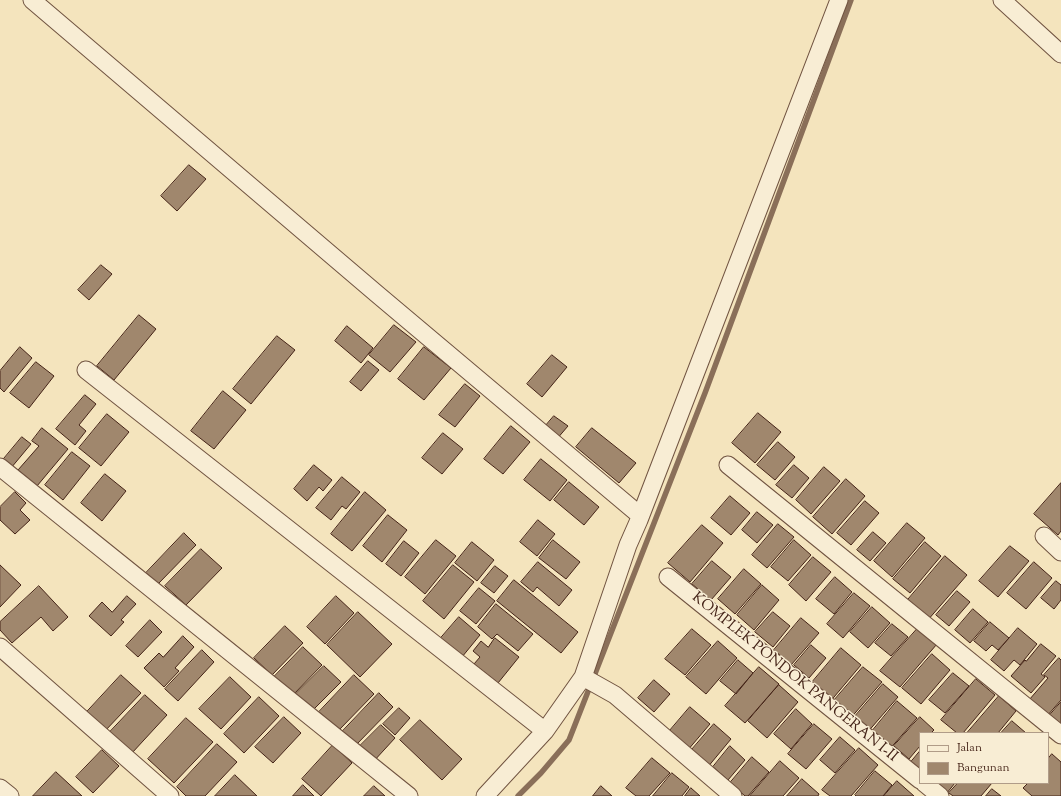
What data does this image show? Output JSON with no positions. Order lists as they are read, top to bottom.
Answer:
{
  "streets": {
    "street": ["KOMPLEK PONDOK PANGERAN I-II"]
  },
  "legend": ["Jalan", "Bangunan"]
}
